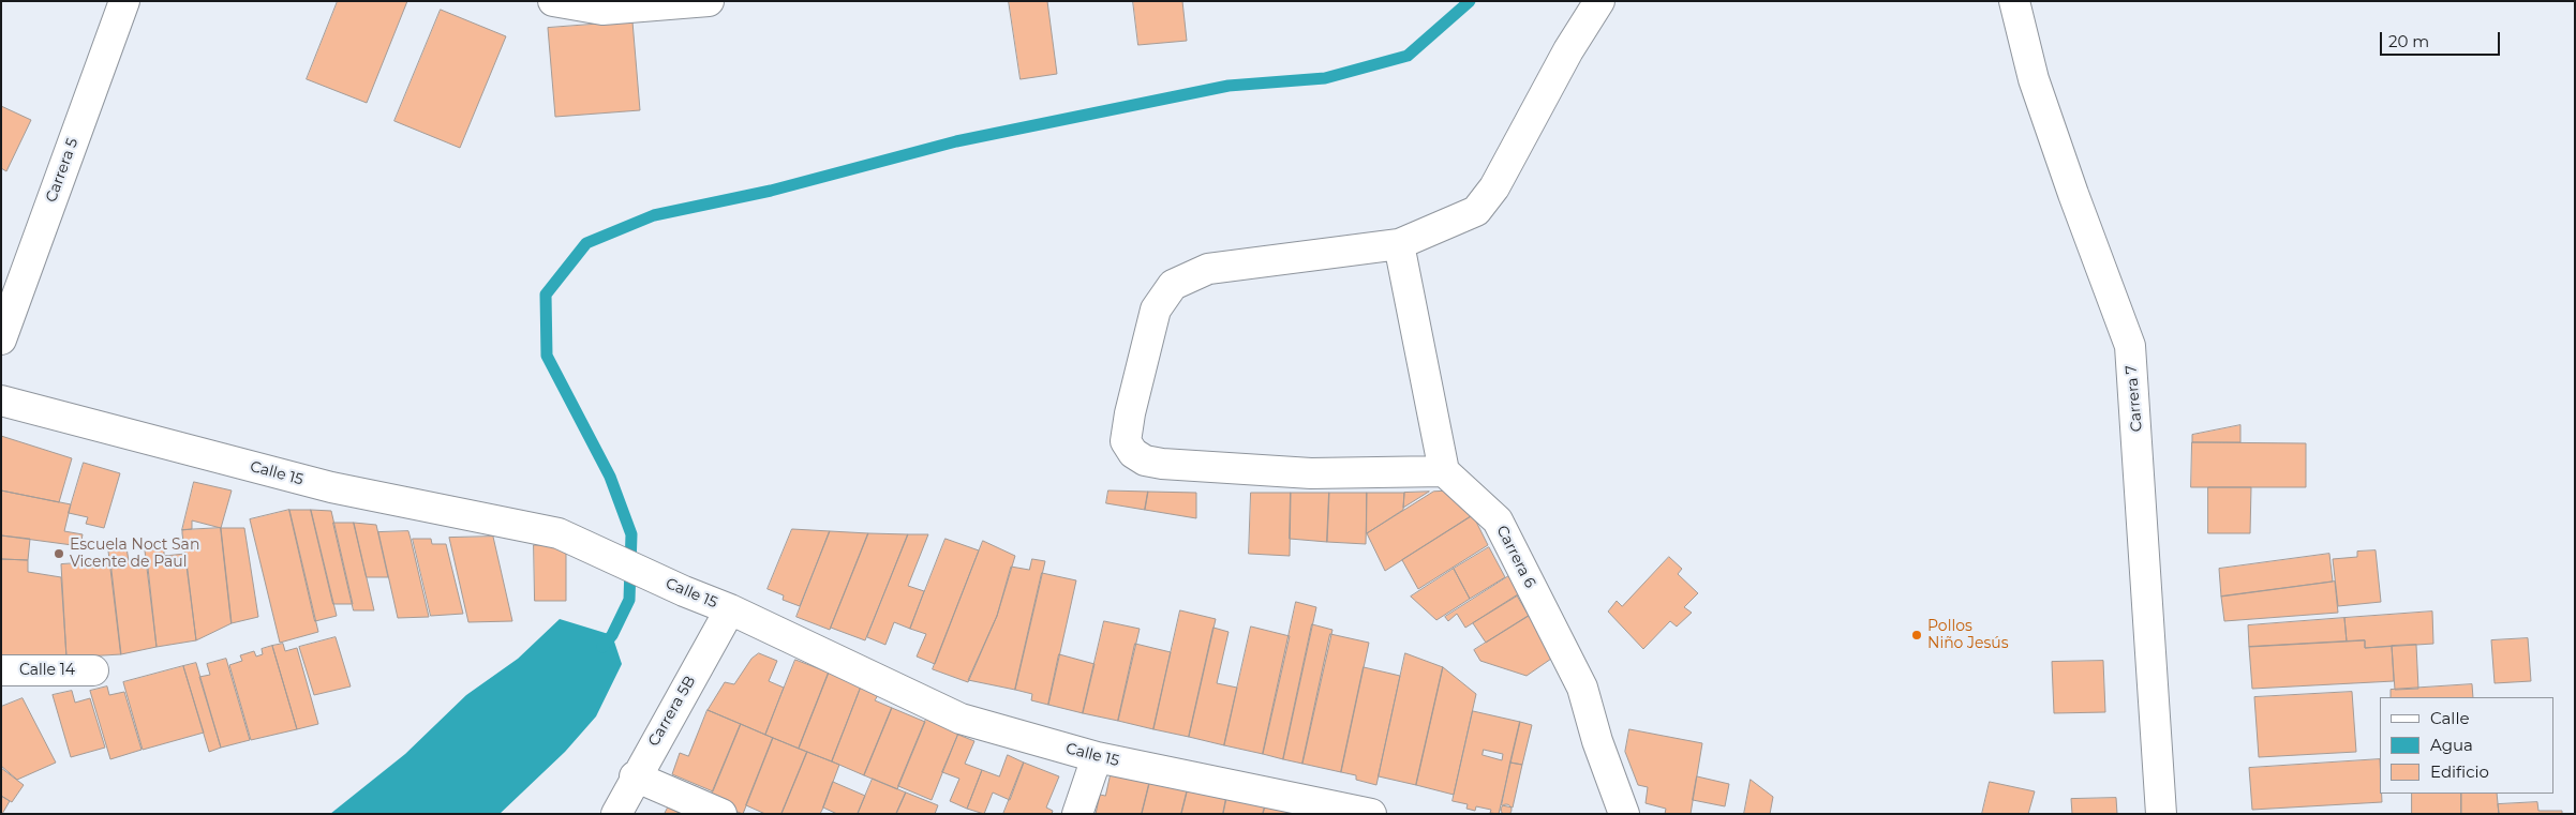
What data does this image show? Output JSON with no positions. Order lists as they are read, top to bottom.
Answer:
{
  "streets": {
    "street": [
      "Carrera 5",
      "Carrera 7",
      "Calle 15",
      "Carrera 6",
      "Calle 14",
      "Carrera 5B"
    ]
  },
  "crossings": [
    ["Calle 15", "Carrera 5B"]
  ],
  "places": ["Escuela Noct San Vicente de Paul", "Pollos Niño Jesús"],
  "legend": ["Calle", "Agua", "Edificio"],
  "scale_bar": "20 m"
}
